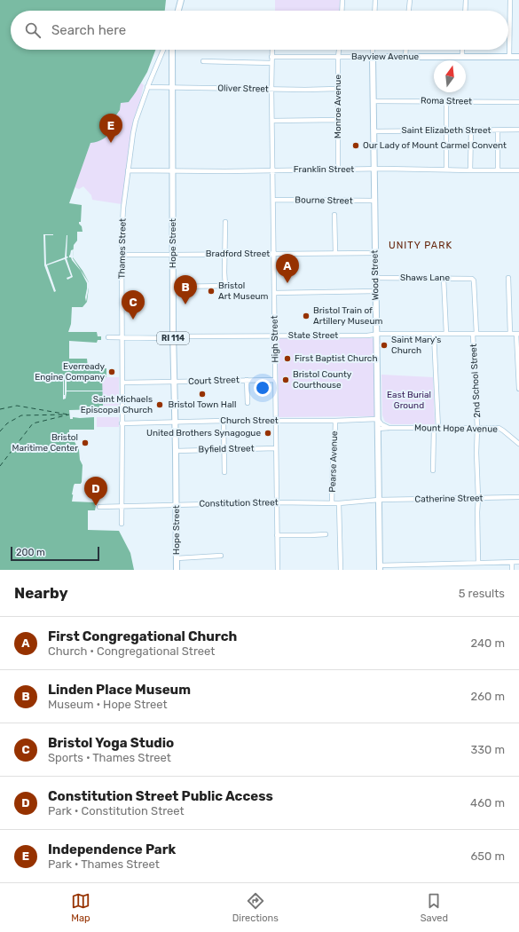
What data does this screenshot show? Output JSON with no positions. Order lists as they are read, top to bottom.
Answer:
{
  "streets": {
    "main road": [
      "Bayview Avenue",
      "Hope Street",
      "Wood Street",
      "RI 114"
    ],
    "street": [
      "Oliver Street",
      "Roma Street",
      "Monroe Avenue",
      "Saint Elizabeth Street",
      "Franklin Street",
      "Bourne Street",
      "Thames Street",
      "Bradford Street",
      "Shaws Lane",
      "State Street",
      "High Street",
      "Court Street",
      "2nd School Street",
      "Church Street",
      "Mount Hope Avenue",
      "Byfield Street",
      "Pearse Avenue",
      "Catherine Street",
      "Constitution Street"
    ]
  },
  "crossings": [
    ["Bayview Avenue", "Monroe Avenue"],
    ["Bayview Avenue", "Wood Street"],
    ["Bayview Avenue", "High Street"],
    ["Oliver Street", "Monroe Avenue"],
    ["Oliver Street", "Hope Street"],
    ["Oliver Street", "Thames Street"],
    ["Oliver Street", "High Street"],
    ["Roma Street", "Wood Street"],
    ["Monroe Avenue", "Franklin Street"],
    ["Saint Elizabeth Street", "Wood Street"],
    ["Franklin Street", "Hope Street"],
    ["Franklin Street", "Thames Street"],
    ["Franklin Street", "Wood Street"],
    ["Franklin Street", "High Street"],
    ["Bourne Street", "Wood Street"],
    ["Bourne Street", "High Street"],
    ["Hope Street", "Bradford Street"],
    ["Hope Street", "State Street"],
    ["Hope Street", "Court Street"],
    ["Hope Street", "Church Street"],
    ["Hope Street", "Byfield Street"],
    ["Hope Street", "Constitution Street"],
    ["Thames Street", "Bradford Street"],
    ["Thames Street", "State Street"],
    ["Thames Street", "Court Street"],
    ["Thames Street", "Church Street"],
    ["Thames Street", "Constitution Street"],
    ["Bradford Street", "Wood Street"],
    ["Bradford Street", "High Street"],
    ["Wood Street", "Shaws Lane"],
    ["Wood Street", "State Street"],
    ["Wood Street", "Church Street"],
    ["Wood Street", "Mount Hope Avenue"],
    ["Wood Street", "Catherine Street"],
    ["Wood Street", "Constitution Street"],
    ["Shaws Lane", "2nd School Street"],
    ["State Street", "High Street"],
    ["State Street", "2nd School Street"],
    ["High Street", "Court Street"],
    ["High Street", "Church Street"],
    ["High Street", "Byfield Street"],
    ["High Street", "Constitution Street"],
    ["2nd School Street", "Mount Hope Avenue"],
    ["2nd School Street", "Catherine Street"],
    ["Church Street", "Pearse Avenue"],
    ["Pearse Avenue", "Constitution Street"],
    ["Catherine Street", "Constitution Street"]
  ],
  "districts": ["UNITY PARK"],
  "parks": ["East Burial Ground"],
  "places": [
    "Our Lady of Mount Carmel Convent",
    "Bristol Art Museum",
    "Bristol Train of Artillery Museum",
    "Saint Mary's Church",
    "First Baptist Church",
    "Everready Engine Company",
    "Bristol County Courthouse",
    "Bristol Town Hall",
    "Saint Michaels Episcopal Church",
    "United Brothers Synagogue",
    "Bristol Maritime Center"
  ],
  "scale_bar": "200 m",
  "north": "top",
  "page": {
    "search": "Search here",
    "pins": [
      "E",
      "A",
      "B",
      "C",
      "D"
    ],
    "scale": "200 m",
    "heading": ["Nearby", "5 results"],
    "list": [
      {
        "mark": "A",
        "name": "First Congregational Church",
        "note": "Church · Congregational Street",
        "value": "240 m"
      },
      {
        "mark": "B",
        "name": "Linden Place Museum",
        "note": "Museum · Hope Street",
        "value": "260 m"
      },
      {
        "mark": "C",
        "name": "Bristol Yoga Studio",
        "note": "Sports · Thames Street",
        "value": "330 m"
      },
      {
        "mark": "D",
        "name": "Constitution Street Public Access",
        "note": "Park · Constitution Street",
        "value": "460 m"
      },
      {
        "mark": "E",
        "name": "Independence Park",
        "note": "Park · Thames Street",
        "value": "650 m"
      }
    ],
    "nav": ["Map", "Directions", "Saved"]
  }
}
